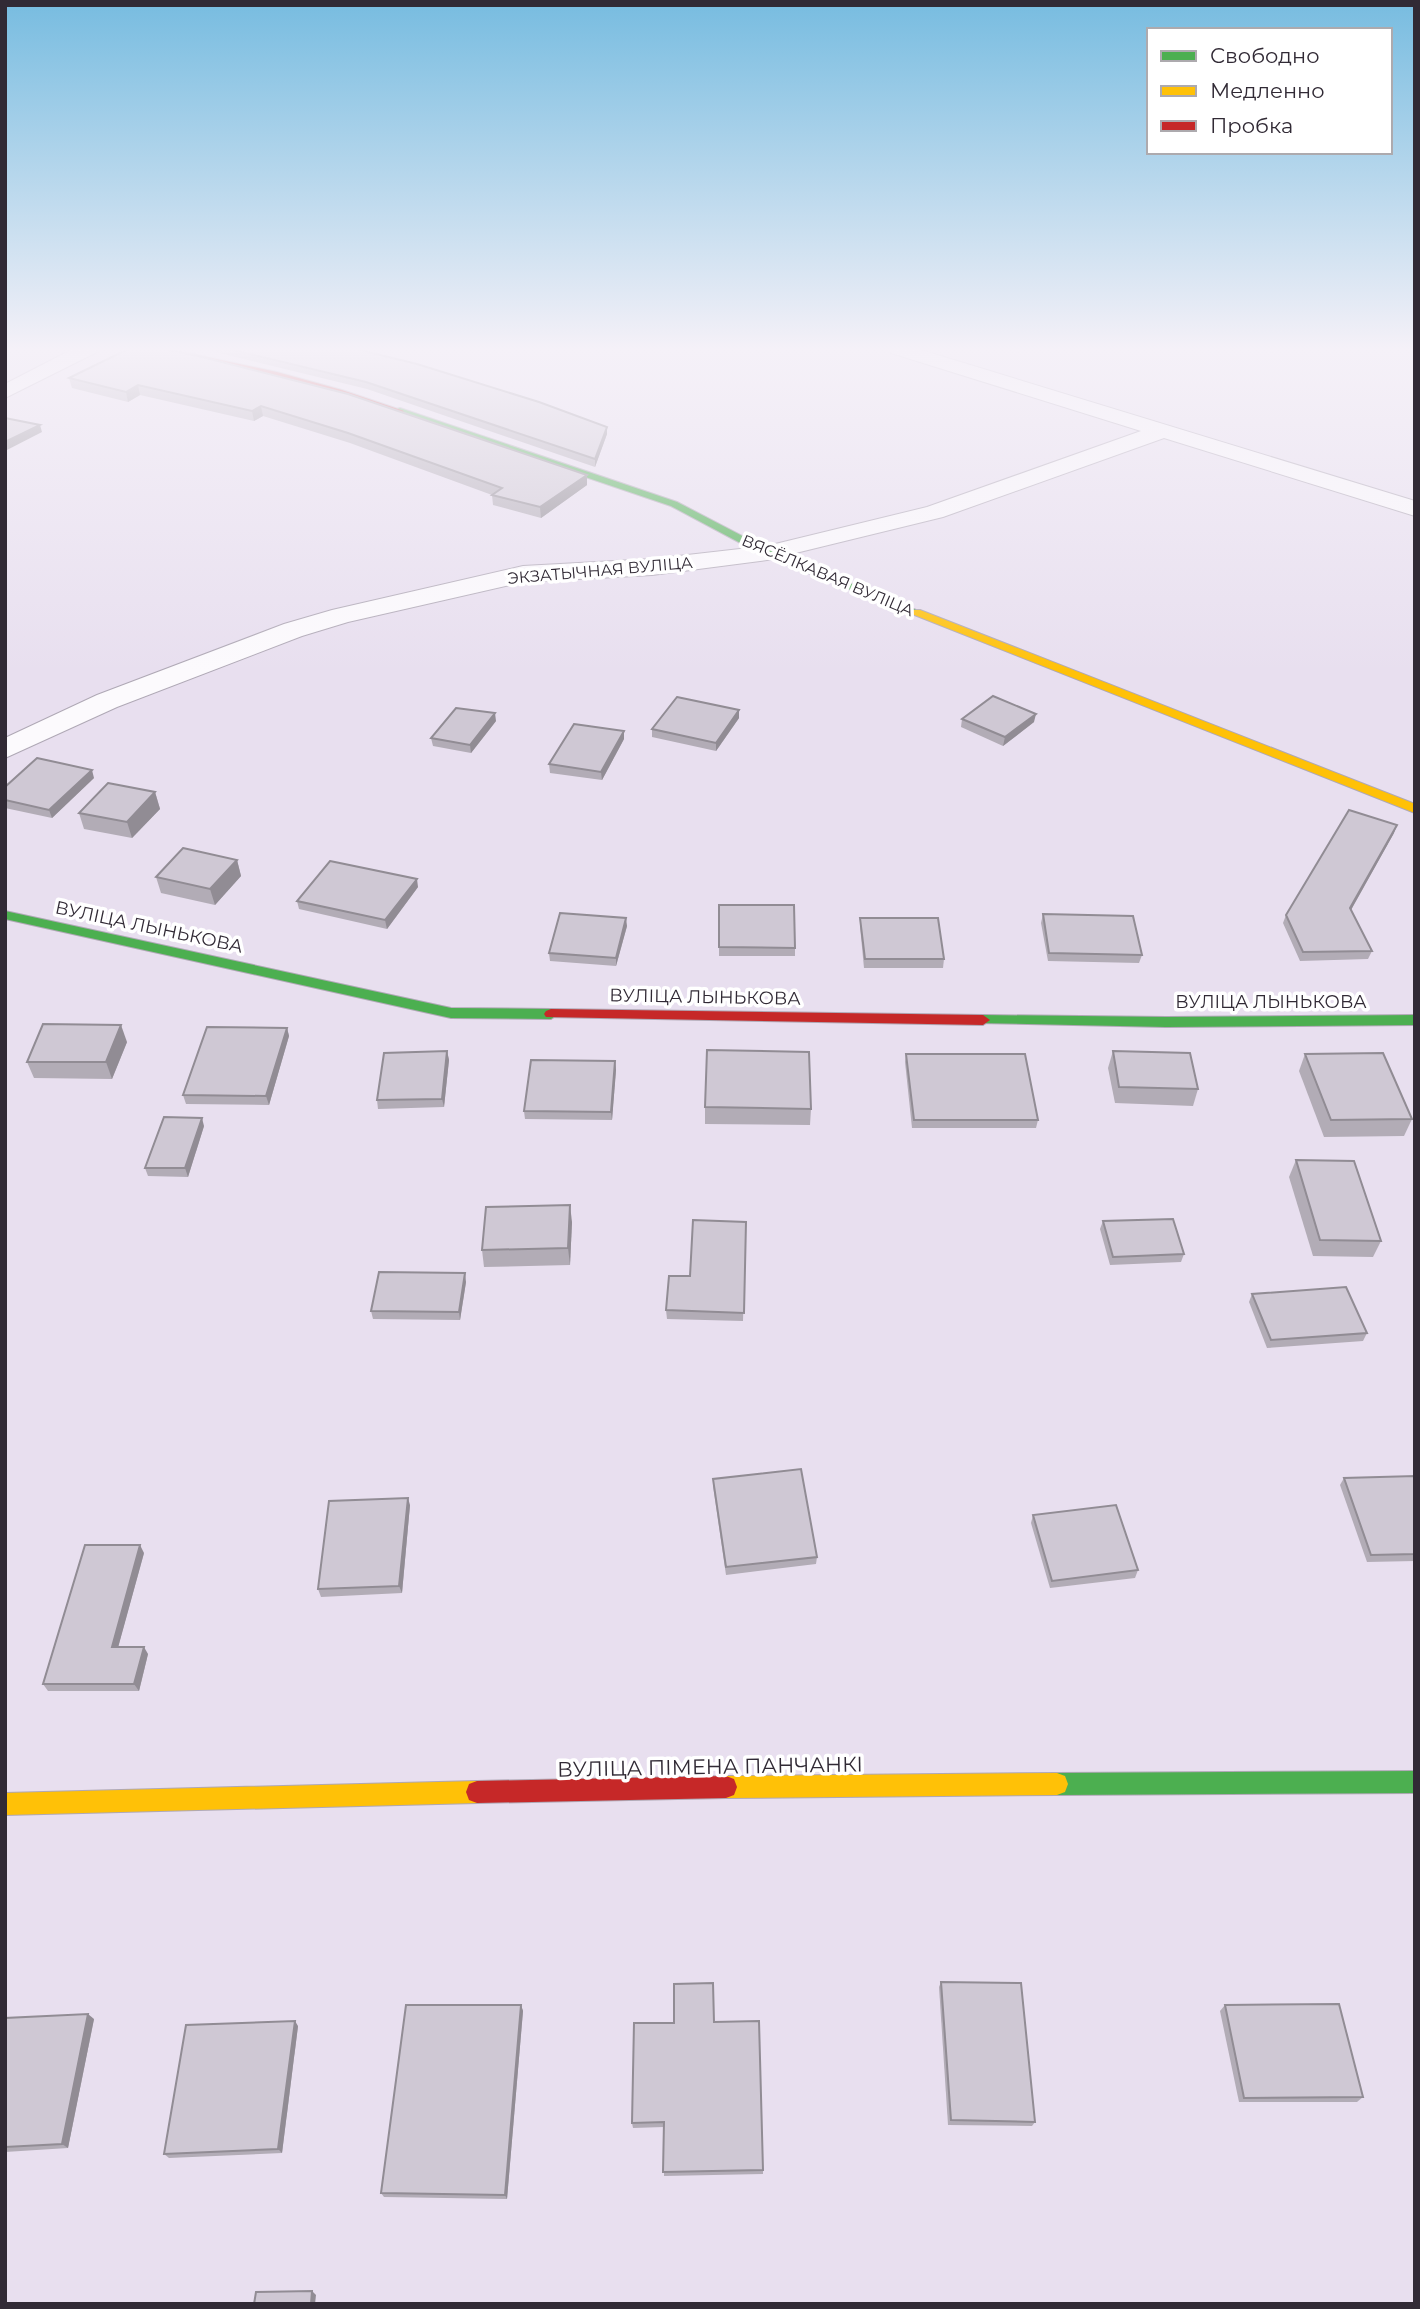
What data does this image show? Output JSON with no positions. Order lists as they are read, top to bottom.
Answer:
{
  "streets": {
    "street": [
      "ЭКЗАТЫЧНАЯ ВУЛІЦА",
      "ВЯСЁЛКАВАЯ ВУЛІЦА",
      "ВУЛІЦА ЛЫНЬКОВА",
      "ВУЛІЦА ПІМЕНА ПАНЧАНКІ"
    ]
  },
  "crossings": [
    ["ЭКЗАТЫЧНАЯ ВУЛІЦА", "ВЯСЁЛКАВАЯ ВУЛІЦА"]
  ],
  "legend": ["Свободно", "Медленно", "Пробка"]
}
